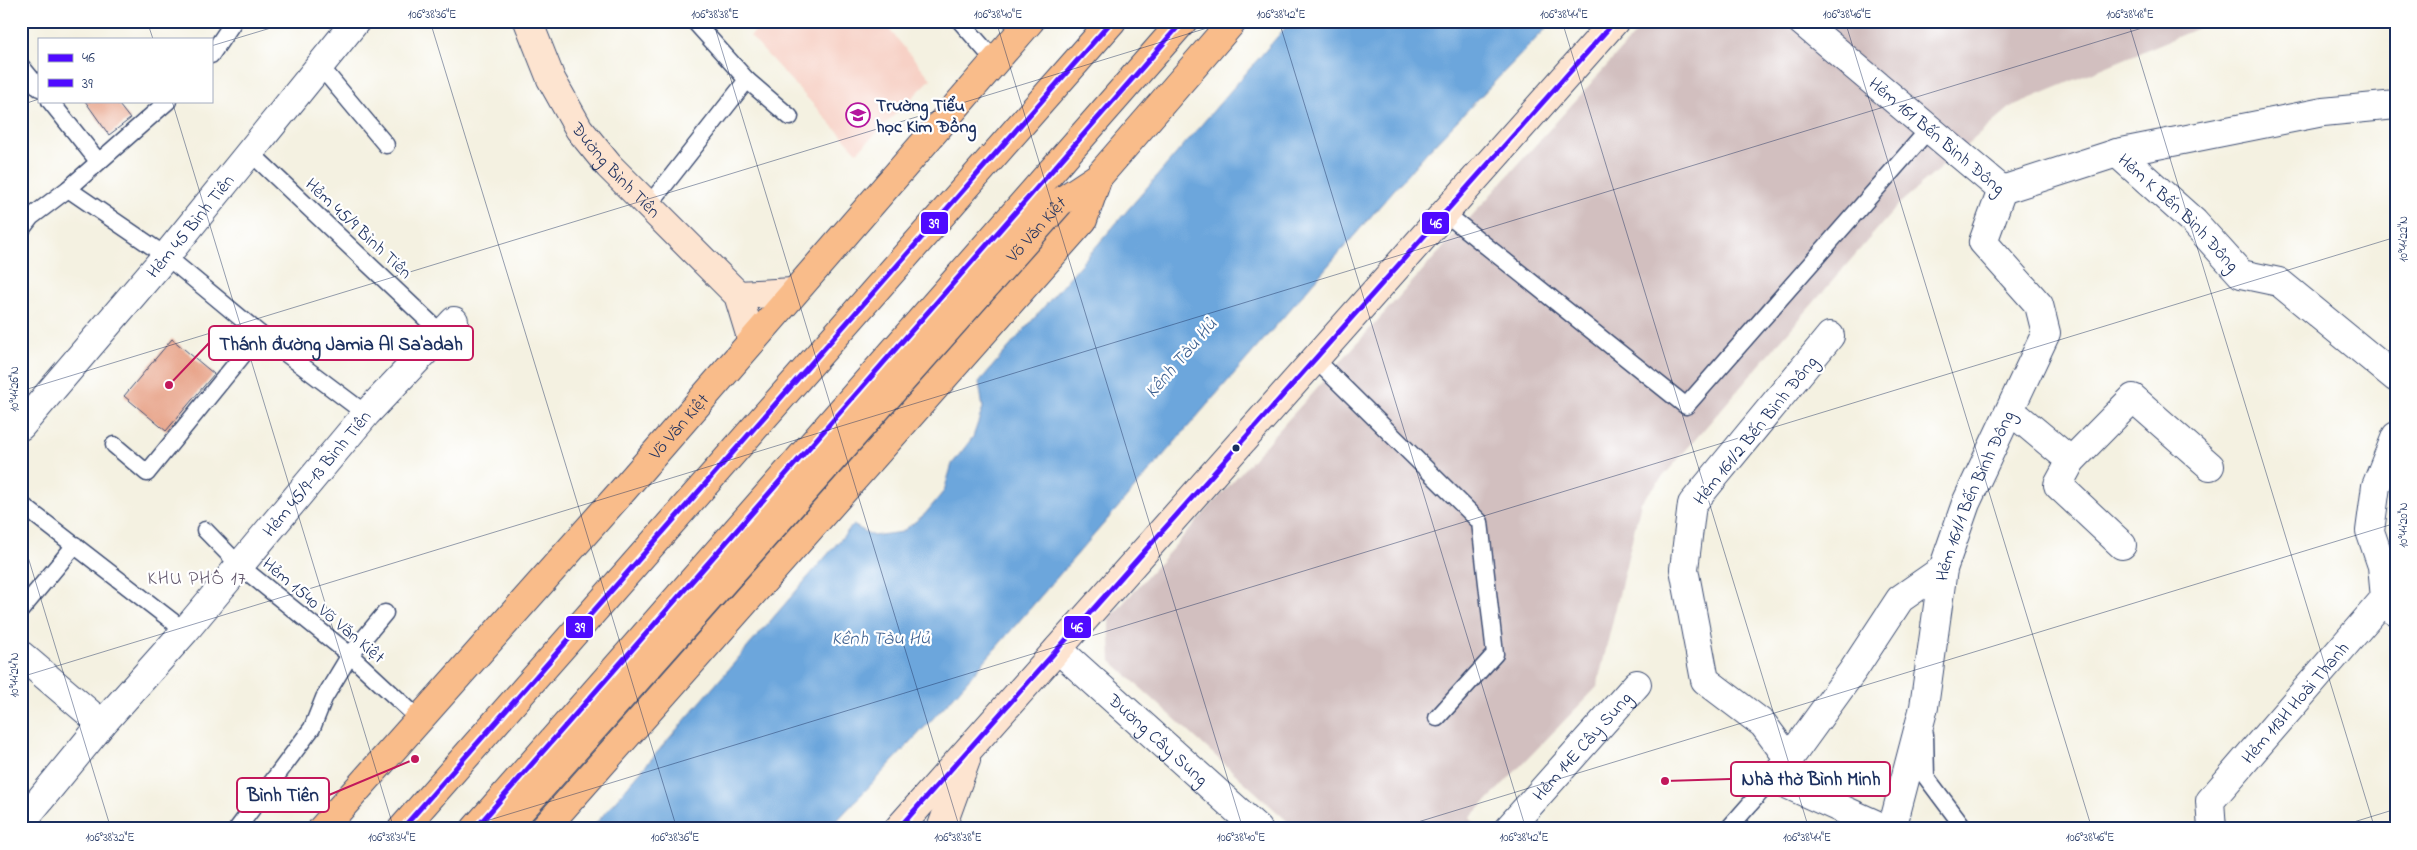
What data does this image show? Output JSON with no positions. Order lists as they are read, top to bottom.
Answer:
{
  "streets": {
    "main road": ["Võ Văn Kiệt"],
    "street": [
      "Hẻm 161 Bến Bình Đông",
      "Đường Bình Tiên",
      "Hẻm K Bến Bình Đông",
      "Hẻm 45 Bình Tiên",
      "Hẻm 161/2 Bến Bình Đông",
      "Hẻm 45/9-13 Bình Tiên",
      "Hẻm 161/1 Bến Bình Đông",
      "Hẻm 113H Hoài Thanh",
      "Đường Cây Sung",
      "Hẻm 14E Cây Sung"
    ],
    "lane": ["Hẻm 45/9 Bình Tiên", "Hẻm 1540 Võ Văn Kiệt"]
  },
  "crossings": [
    ["Hẻm 161 Bến Bình Đông", "Hẻm K Bến Bình Đông"],
    ["Hẻm 161 Bến Bình Đông", "Hẻm 161/1 Bến Bình Đông"],
    ["Đường Bình Tiên", "Võ Văn Kiệt"],
    ["Hẻm 45 Bình Tiên", "Hẻm 45/9 Bình Tiên"],
    ["Hẻm 45/9 Bình Tiên", "Hẻm 45/9-13 Bình Tiên"],
    ["Võ Văn Kiệt", "Hẻm 1540 Võ Văn Kiệt"],
    ["Hẻm 45/9-13 Bình Tiên", "Hẻm 1540 Võ Văn Kiệt"]
  ],
  "districts": ["KHU PHỐ 17"],
  "water": ["Kênh Tàu Hủ"],
  "places": {
    "school or university": ["Trường Tiểu học Kim Đồng"],
    "other": ["Thánh đường Jamia Al Sa'adah", "Bình Tiên", "Nhà thờ Bình Minh"]
  },
  "lines": ["transit line 46", "transit line 39"],
  "legend": ["46", "39"],
  "coordinates": [
    "106°38'36\"E",
    "106°38'38\"E",
    "106°38'40\"E",
    "106°38'42\"E",
    "106°38'44\"E",
    "106°38'46\"E",
    "106°38'48\"E",
    "10°44'22\"N",
    "10°44'26\"N",
    "10°44'20\"N",
    "10°44'24\"N",
    "106°38'32\"E",
    "106°38'34\"E"
  ]
}
